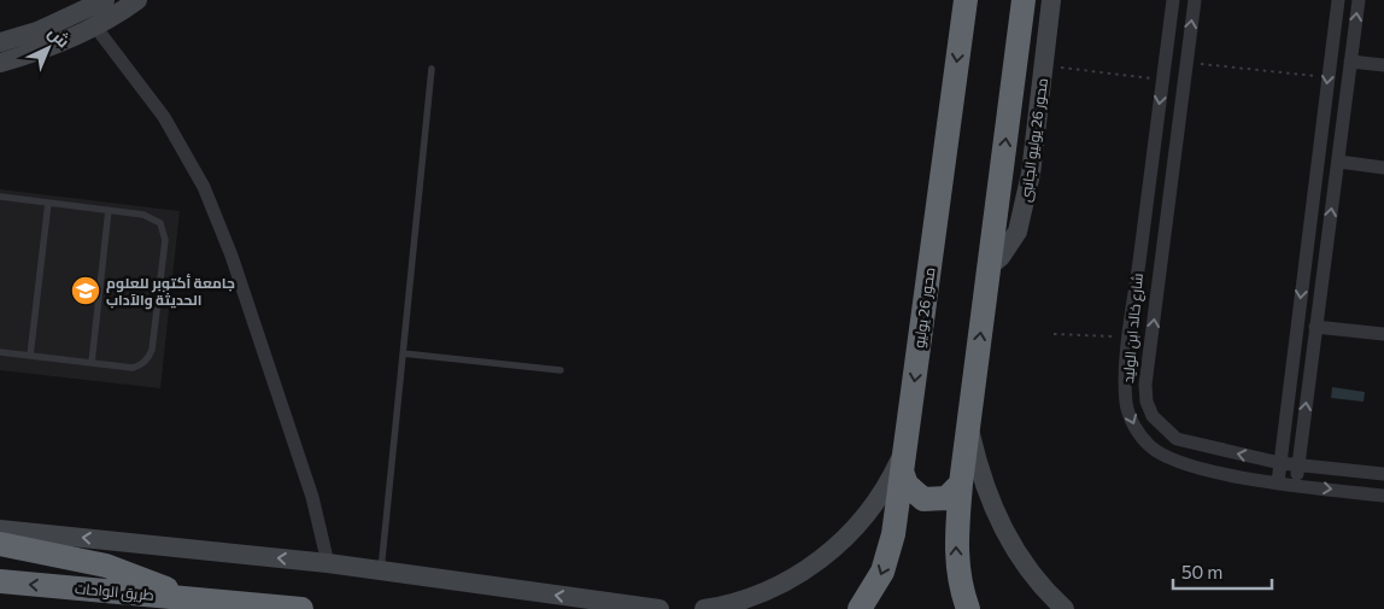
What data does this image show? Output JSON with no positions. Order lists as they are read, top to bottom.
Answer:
{
  "streets": {
    "highway": ["محور 26 يوليو", "طريق الواحات"],
    "street": ["محور 26 يوليو الجانبى", "شارع خالد ابن الوليد"]
  },
  "places": {
    "school or university": ["جامعة أكتوبر للعلوم الحديثة والآداب"]
  },
  "scale_bar": "50 m",
  "north": "top right"
}
